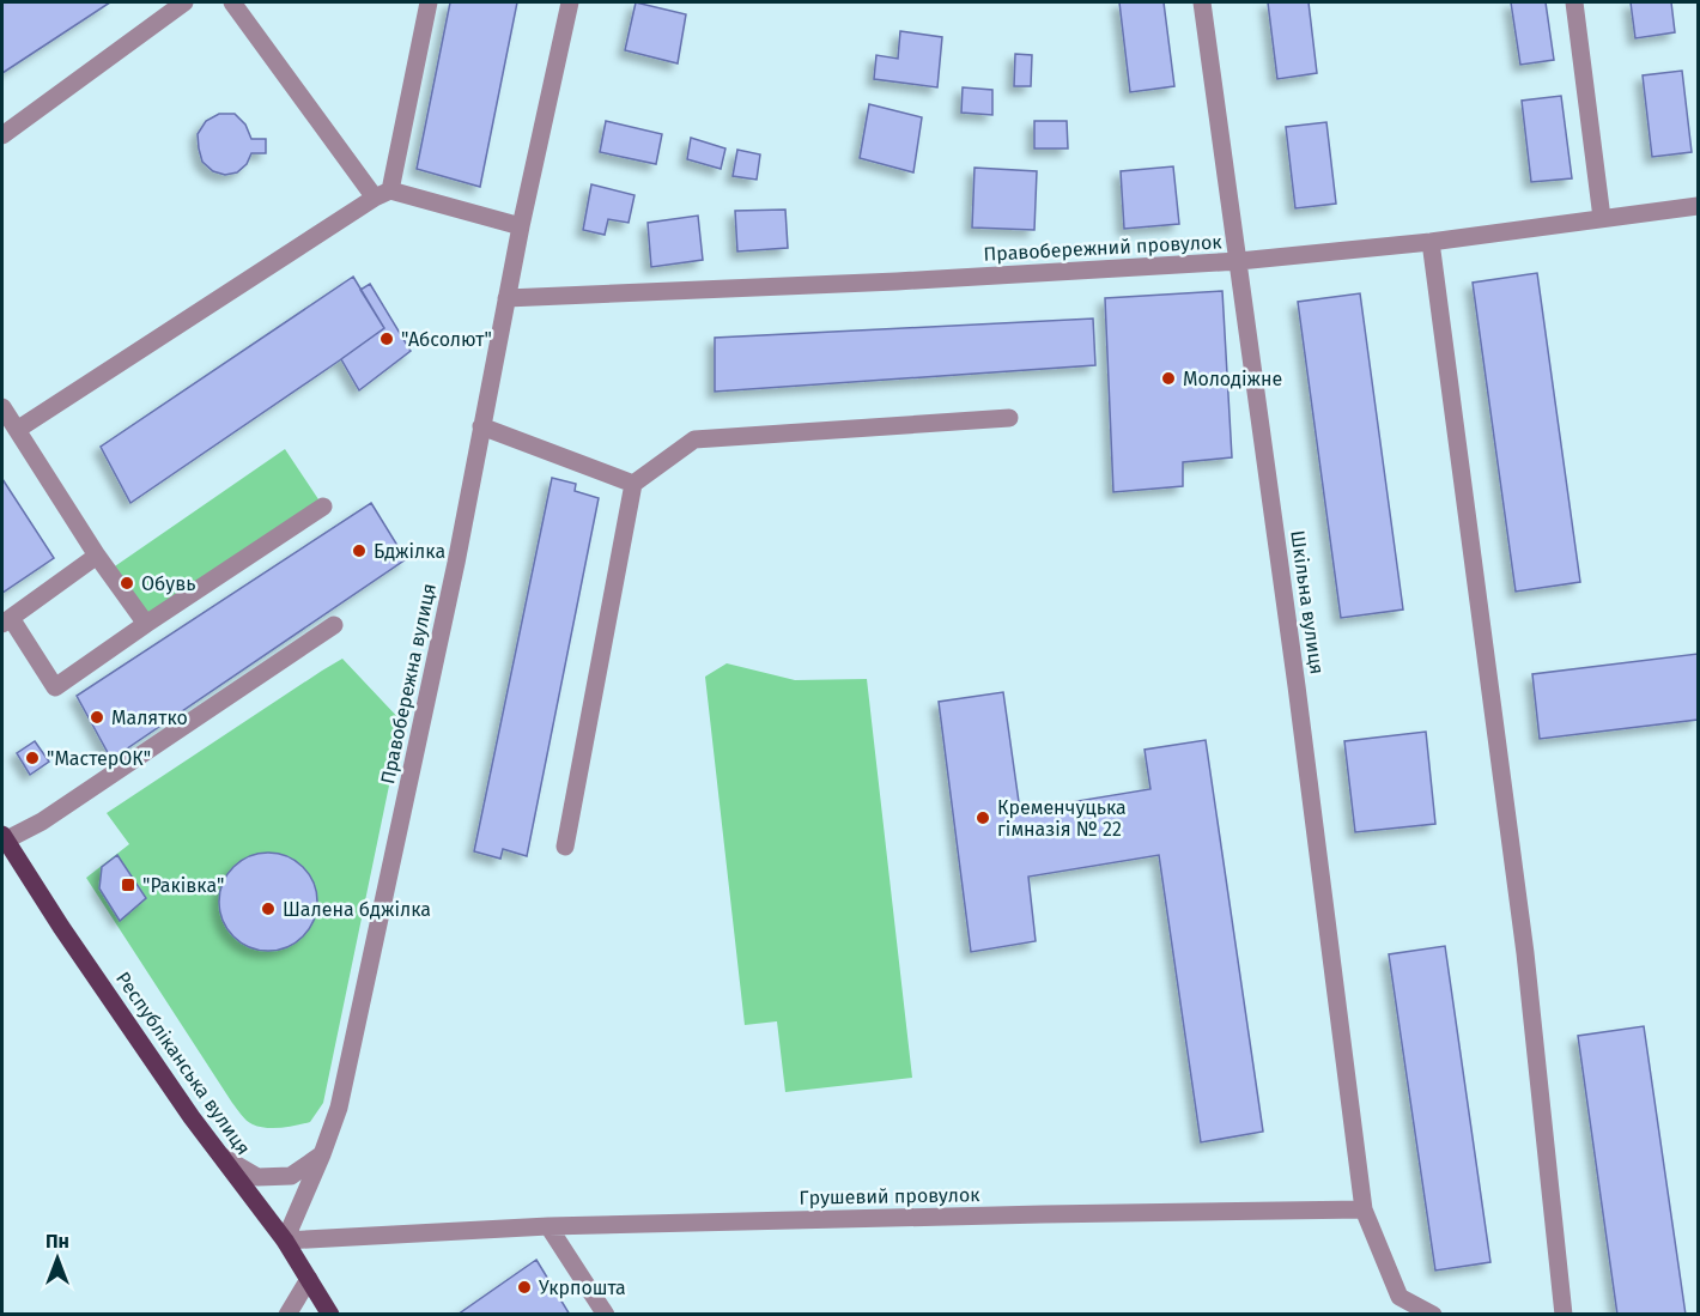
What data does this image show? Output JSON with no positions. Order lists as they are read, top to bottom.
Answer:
{
  "streets": {
    "main road": ["Республіканська вулиця"],
    "street": [
      "Правобережний провулок",
      "Шкільна вулиця",
      "Правобережна вулиця",
      "Грушевий провулок"
    ]
  },
  "crossings": [
    ["Правобережний провулок", "Шкільна вулиця"],
    ["Правобережний провулок", "Правобережна вулиця"],
    ["Шкільна вулиця", "Грушевий провулок"],
    ["Правобережна вулиця", "Республіканська вулиця"],
    ["Правобережна вулиця", "Грушевий провулок"],
    ["Республіканська вулиця", "Грушевий провулок"]
  ],
  "places": {
    "other": [
      "\"Абсолют\"",
      "Молодіжне",
      "Бджілка",
      "Обувь",
      "Малятко",
      "\"МастерОК\"",
      "Кременчуцька гімназія № 22",
      "Шалена бджілка",
      "Укрпошта"
    ],
    "transit": ["\"Раківка\""]
  },
  "north": "top"
}
